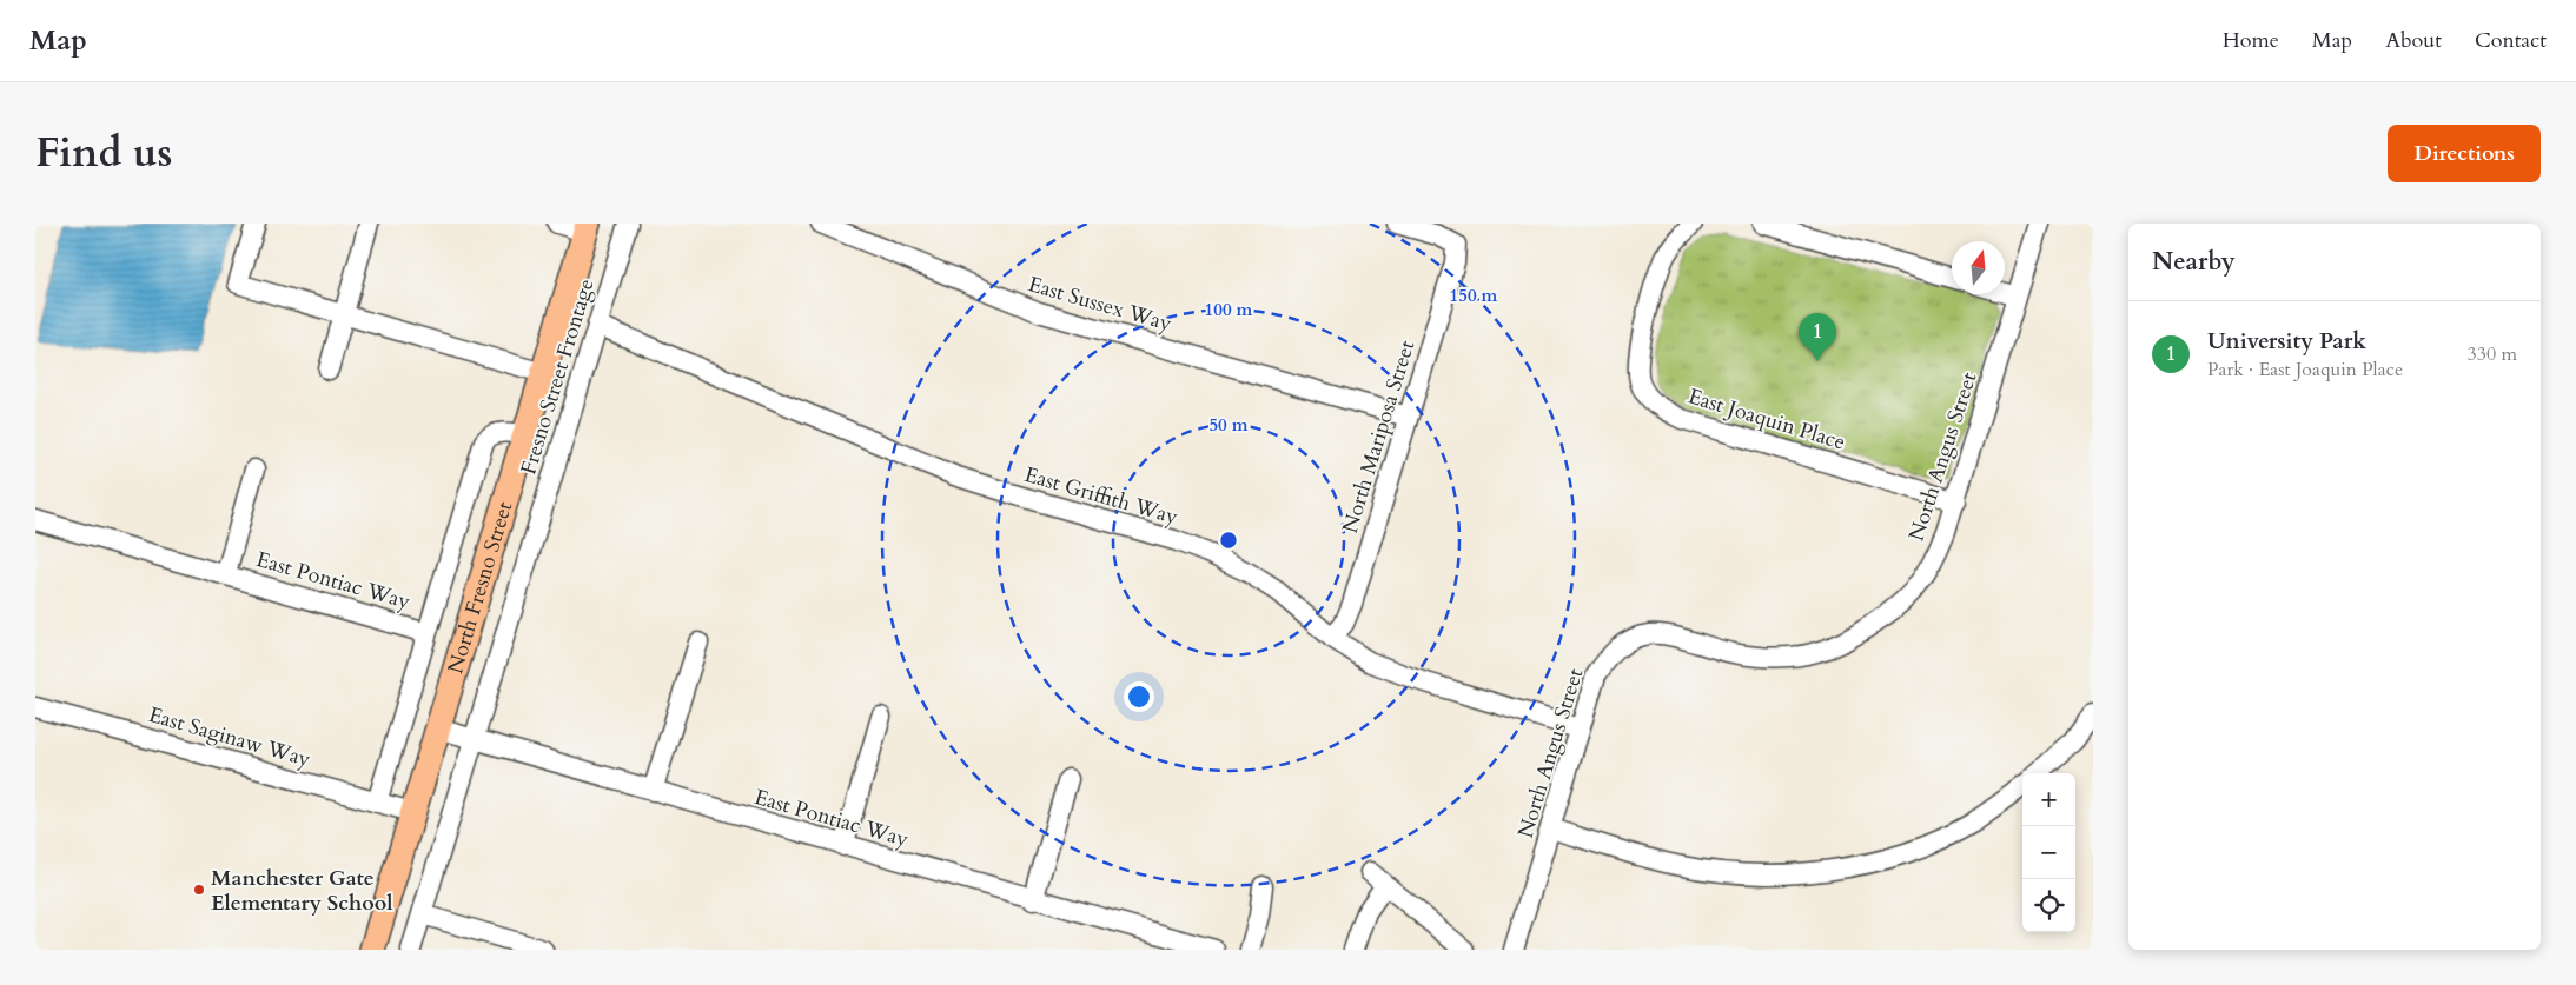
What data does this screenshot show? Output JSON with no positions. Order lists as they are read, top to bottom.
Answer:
{
  "streets": {
    "main road": ["North Fresno Street"],
    "street": [
      "East Sussex Way",
      "Fresno Street Frontage",
      "East Joaquin Place",
      "North Mariposa Street",
      "North Angus Street",
      "East Griffith Way",
      "East Pontiac Way",
      "East Saginaw Way"
    ]
  },
  "crossings": [
    ["East Sussex Way", "North Mariposa Street"],
    ["Fresno Street Frontage", "East Griffith Way"],
    ["Fresno Street Frontage", "East Pontiac Way"],
    ["East Joaquin Place", "North Angus Street"],
    ["North Mariposa Street", "East Griffith Way"],
    ["North Angus Street", "East Griffith Way"],
    ["East Pontiac Way", "North Fresno Street"],
    ["North Fresno Street", "East Saginaw Way"]
  ],
  "places": ["Manchester Gate Elementary School"],
  "north": "top",
  "page": {
    "header": "Map",
    "nav": [
      "Home",
      "Map",
      "About",
      "Contact"
    ],
    "title": "Find us",
    "buttons": "Directions",
    "heading": "Nearby",
    "list": [
      {
        "mark": "1",
        "name": "University Park",
        "note": "Park · East Joaquin Place",
        "value": "330 m"
      }
    ],
    "pins": "1",
    "map_buttons": ["+", "−"]
  },
  "rings": ["150 m", "100 m", "50 m"]
}
